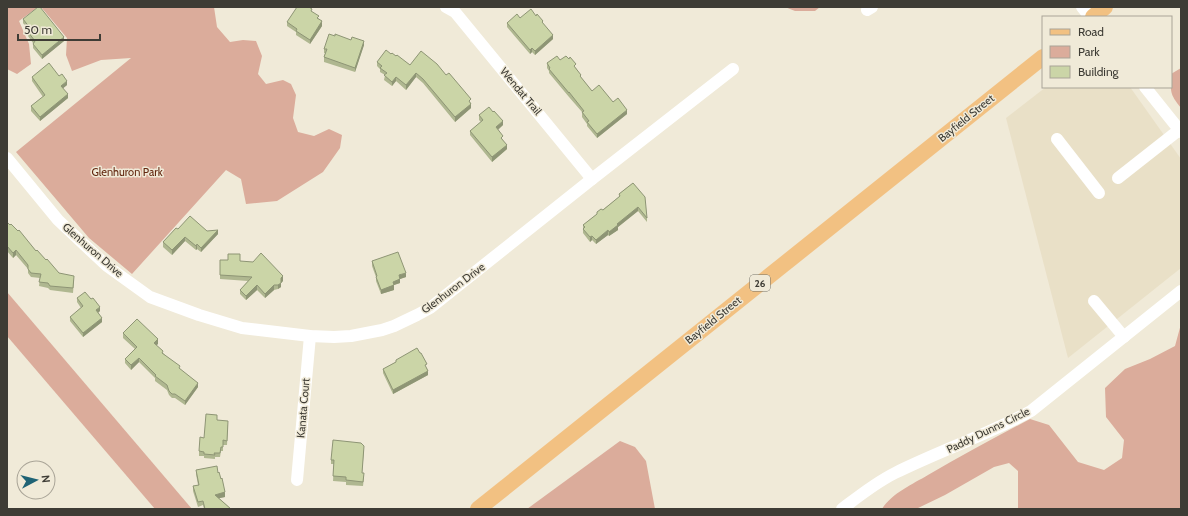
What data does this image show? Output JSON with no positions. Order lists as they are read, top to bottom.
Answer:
{
  "streets": {
    "main road": ["Bayfield Street", "26"],
    "street": [
      "Wendat Trail",
      "Glenhuron Drive",
      "Kanata Court",
      "Paddy Dunns Circle"
    ]
  },
  "crossings": [
    ["Wendat Trail", "Glenhuron Drive"],
    ["Glenhuron Drive", "Kanata Court"]
  ],
  "parks": ["Glenhuron Park"],
  "legend": ["Road", "Park", "Building"],
  "scale_bar": "50 m",
  "north": "right"
}
